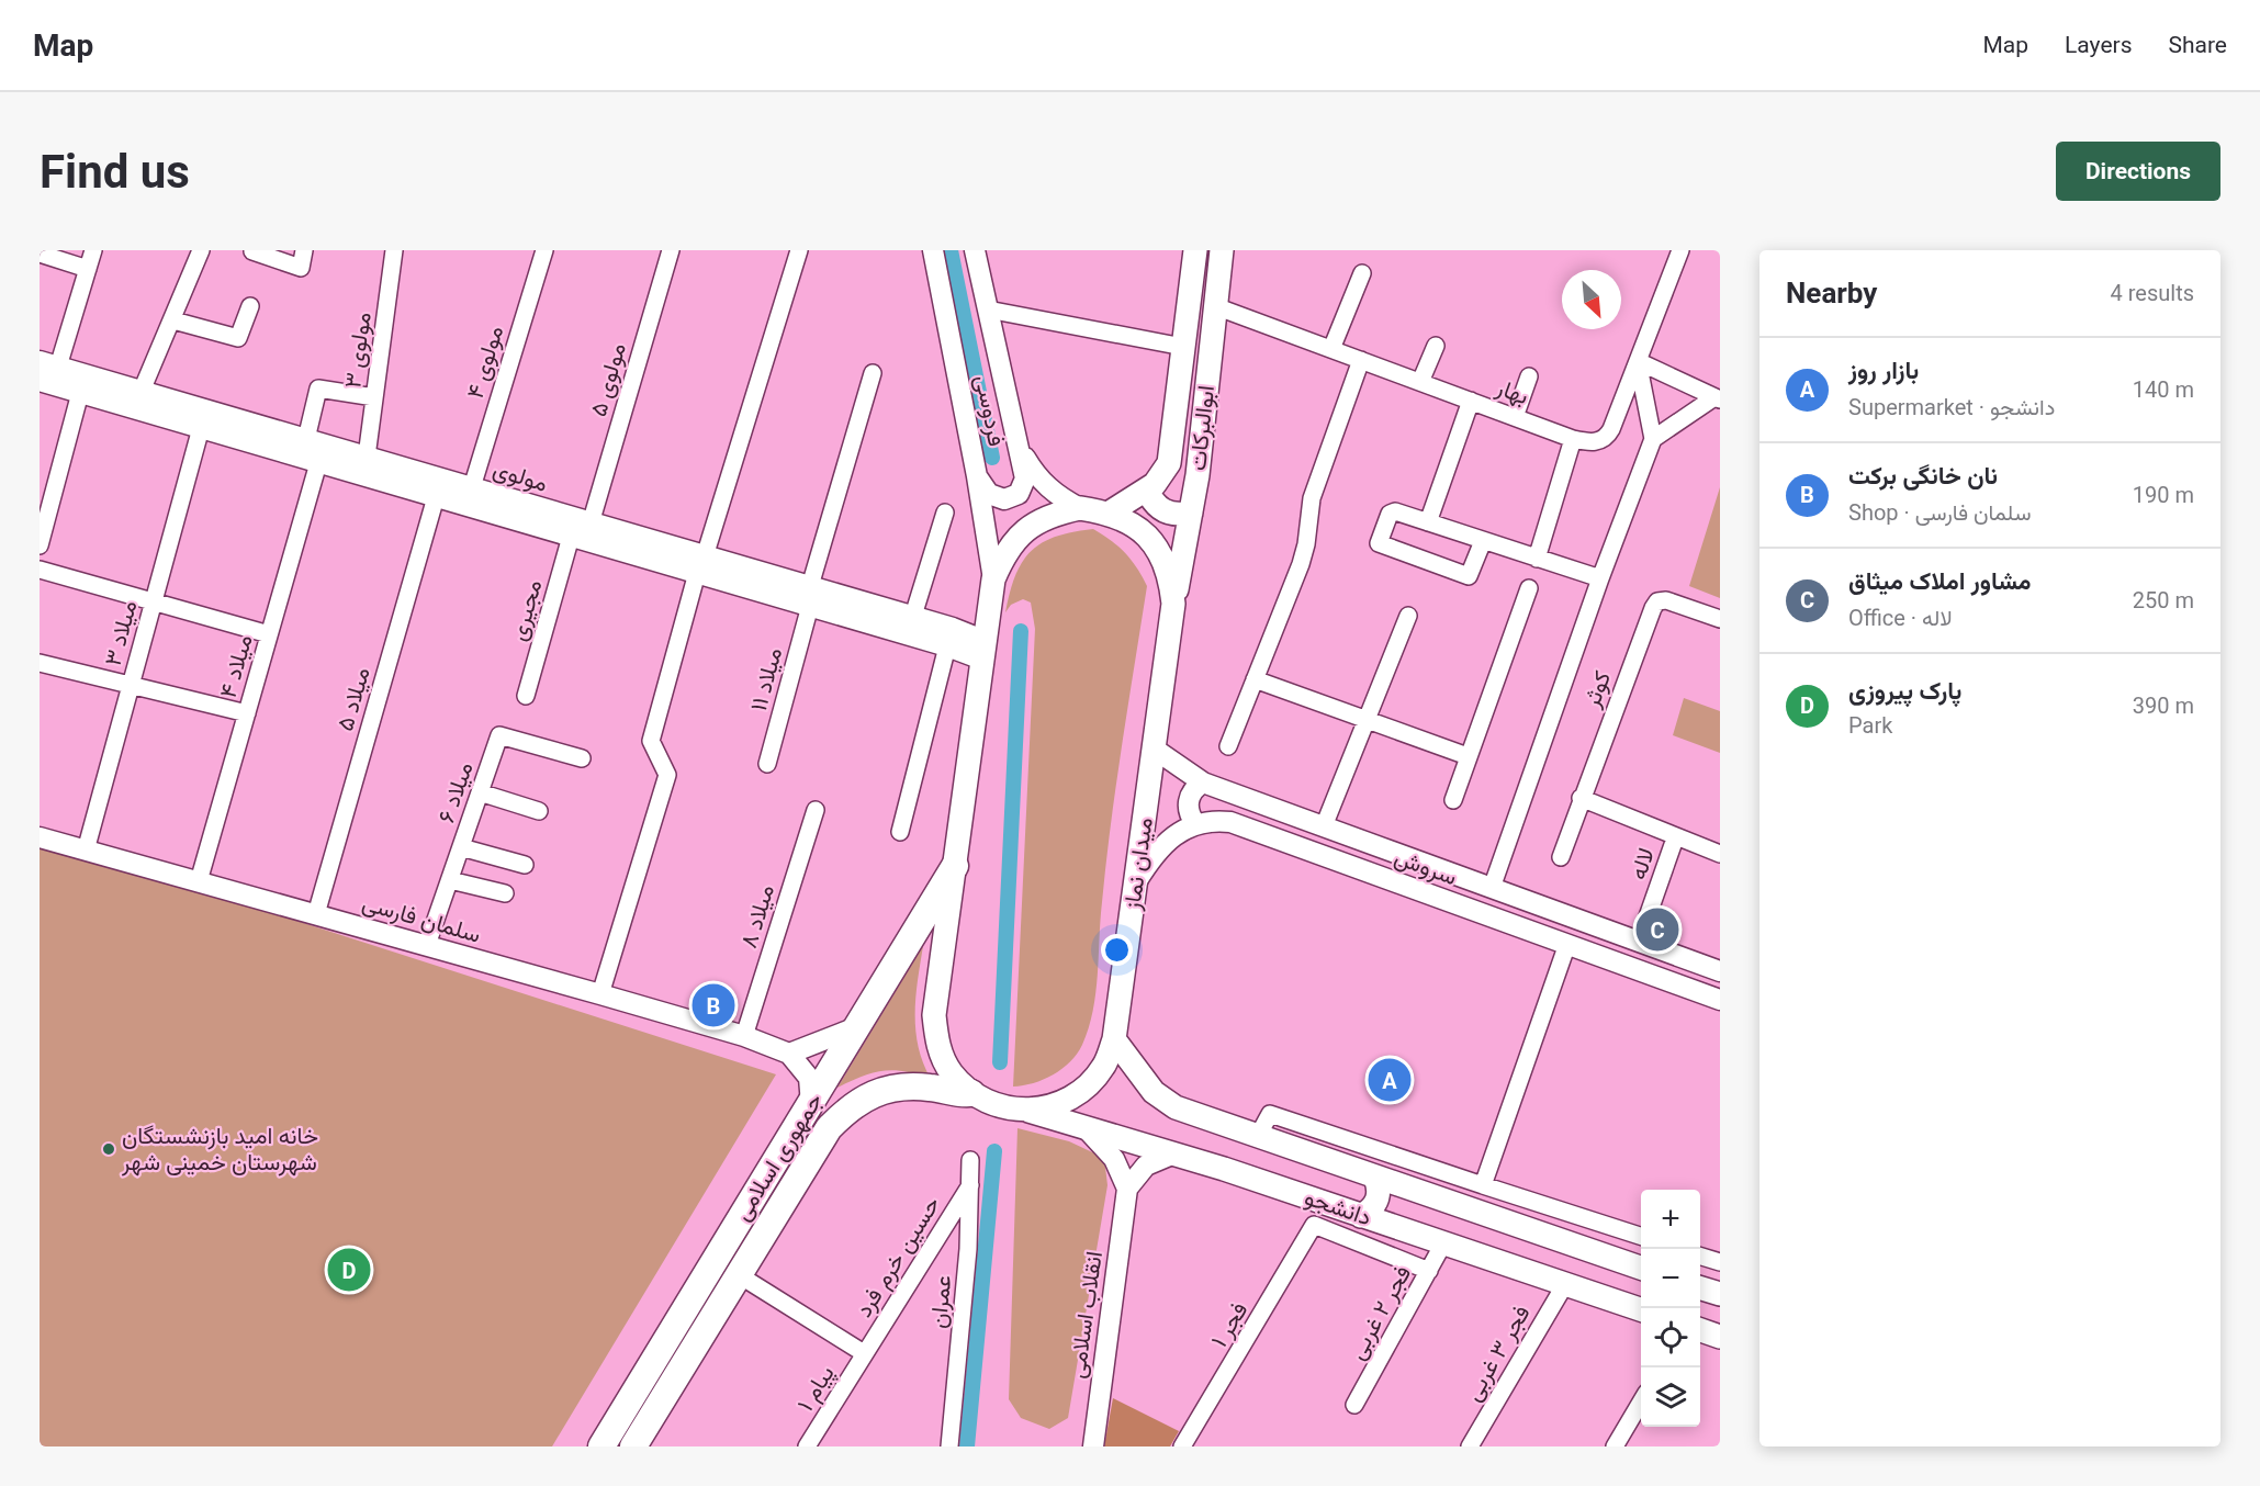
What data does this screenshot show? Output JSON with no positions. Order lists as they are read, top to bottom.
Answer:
{
  "streets": {
    "main road": [
      "ابوالبرکات",
      "میدان نماز",
      "جمهوری اسلامی",
      "دانشجو"
    ],
    "street": [
      "مولوی ۳",
      "مولوی ۴",
      "مولوی ۵",
      "بهار",
      "فردوسی",
      "مولوی",
      "مجیری",
      "میلاد ۳",
      "میلاد ۴",
      "میلاد ۱۱",
      "کوثر",
      "میلاد ۵",
      "میلاد ۶",
      "لاله",
      "سروش",
      "میلاد ۸",
      "سلمان فارسی",
      "حسین خرم فرد",
      "عمران",
      "فجر ۲ غربی",
      "انقلاب اسلامی",
      "فجر ۱",
      "فجر ۳ غربی",
      "پیام ۱"
    ]
  },
  "crossings": [
    ["مولوی ۳", "مولوی"],
    ["مولوی ۴", "مولوی"],
    ["مولوی ۵", "مولوی"],
    ["بهار", "ابوالبرکات"],
    ["فردوسی", "میدان نماز"],
    ["ابوالبرکات", "میدان نماز"],
    ["مولوی", "مجیری"],
    ["مولوی", "میلاد ۳"],
    ["مولوی", "میلاد ۴"],
    ["مولوی", "میلاد ۱۱"],
    ["مولوی", "میلاد ۵"],
    ["مولوی", "میدان نماز"],
    ["میلاد ۳", "سلمان فارسی"],
    ["میلاد ۴", "سلمان فارسی"],
    ["میلاد ۵", "سلمان فارسی"],
    ["میلاد ۶", "سلمان فارسی"],
    ["میدان نماز", "سروش"],
    ["میدان نماز", "جمهوری اسلامی"],
    ["میدان نماز", "دانشجو"],
    ["لاله", "سروش"],
    ["میلاد ۸", "سلمان فارسی"],
    ["دانشجو", "فجر ۲ غربی"],
    ["دانشجو", "فجر ۳ غربی"],
    ["حسین خرم فرد", "عمران"],
    ["حسین خرم فرد", "پیام ۱"],
    ["فجر ۲ غربی", "فجر ۱"]
  ],
  "places": ["خانه امید بازنشستگان شهرستان خمینی شهر"],
  "north": "bottom right",
  "page": {
    "header": "Map",
    "nav": ["Map", "Layers", "Share"],
    "buttons": "Directions",
    "title": "Find us",
    "heading": ["Nearby", "4 results"],
    "list": [
      {
        "mark": "A",
        "name": "بازار روز",
        "note": "Supermarket · دانشجو",
        "value": "140 m"
      },
      {
        "mark": "B",
        "name": "نان خانگی برکت",
        "note": "Shop · سلمان فارسی",
        "value": "190 m"
      },
      {
        "mark": "C",
        "name": "مشاور املاک میثاق",
        "note": "Office · لاله",
        "value": "250 m"
      },
      {
        "mark": "D",
        "name": "پارک پیروزی",
        "note": "Park",
        "value": "390 m"
      }
    ],
    "pins": [
      "C",
      "B",
      "A",
      "D"
    ],
    "map_buttons": ["+", "−"]
  }
}
